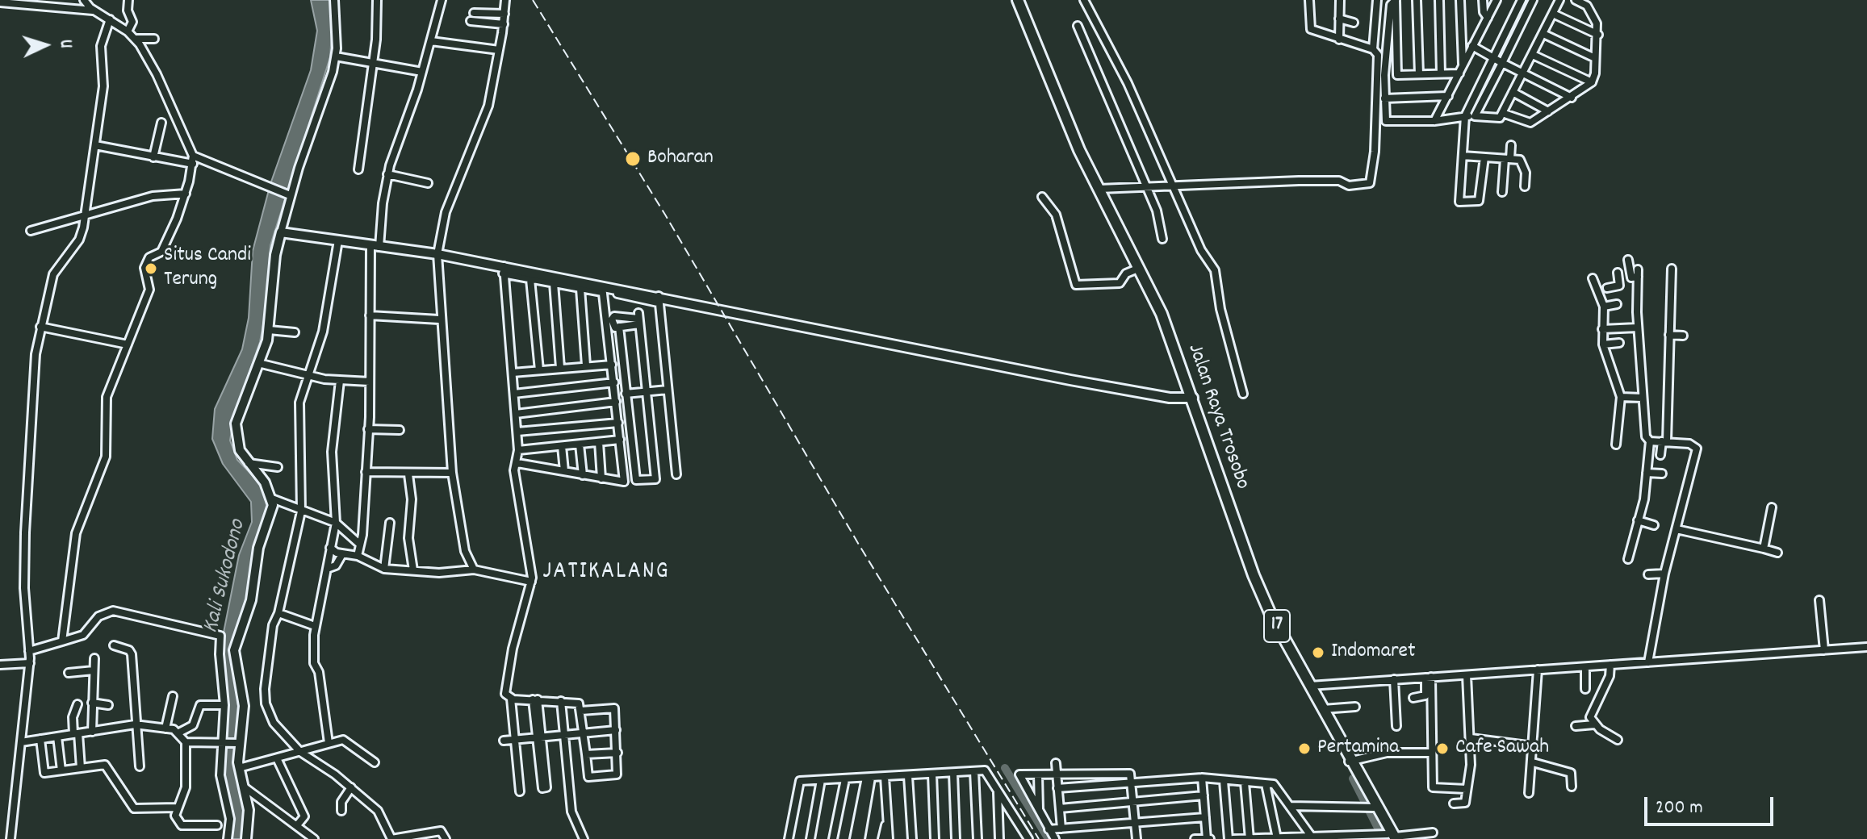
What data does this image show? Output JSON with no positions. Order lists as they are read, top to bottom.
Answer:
{
  "streets": {
    "highway": ["Jalan Raya Trosobo", "17"]
  },
  "districts": ["JATIKALANG"],
  "water": ["Kali Sukodono"],
  "places": [
    "Boharan",
    "Situs Candi Terung",
    "Indomaret",
    "Pertamina",
    "Cafe Sawah"
  ],
  "scale_bar": "200 m",
  "north": "right"
}
